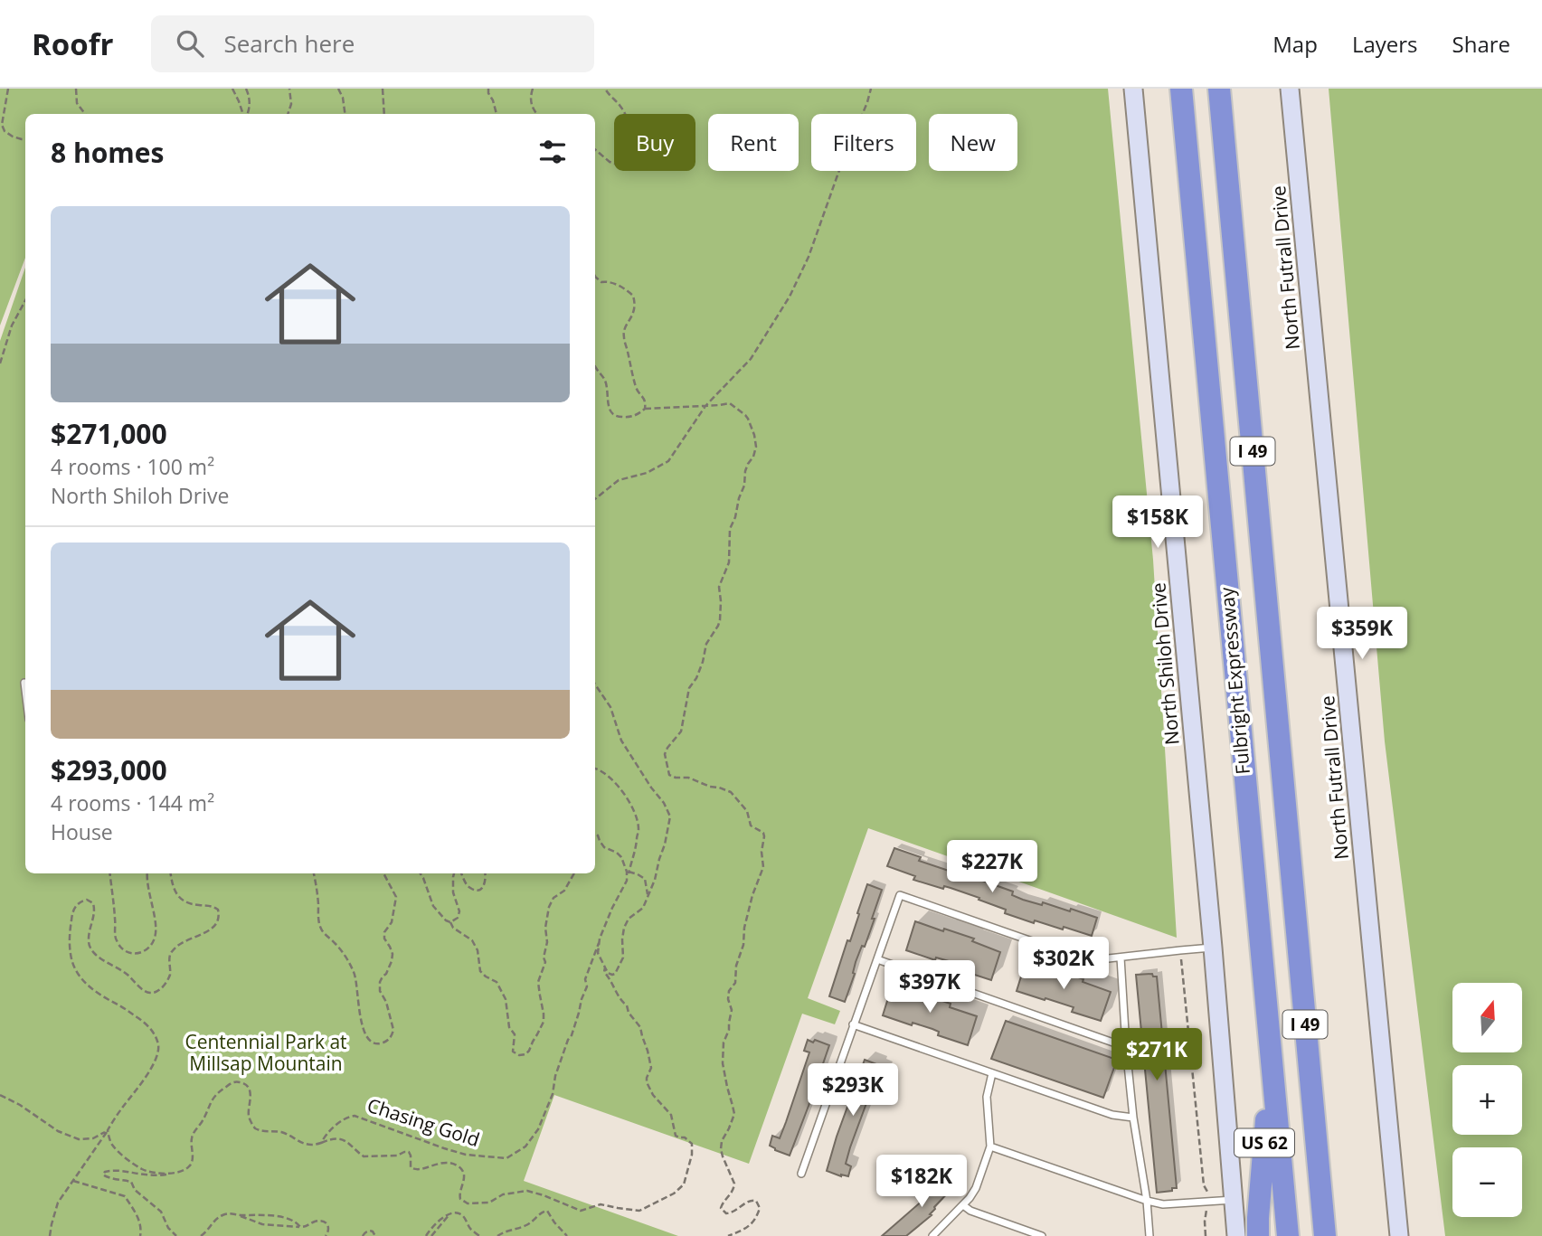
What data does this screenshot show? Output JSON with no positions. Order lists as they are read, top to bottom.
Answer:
{
  "streets": {
    "highway": ["I 49", "Fulbright Expressway", "US 62"],
    "main road": ["North Futrall Drive", "North Shiloh Drive"],
    "path": ["Chasing Gold"]
  },
  "crossings": [
    ["Fulbright Expressway", "US 62"]
  ],
  "parks": ["Centennial Park at Millsap Mountain"],
  "north": "top",
  "page": {
    "header": "Roofr",
    "search": "Search here",
    "nav": ["Map", "Layers", "Share"],
    "chip": [
      "Buy",
      "Rent",
      "Filters",
      "New"
    ],
    "heading": "8 homes",
    "list": [
      {
        "name": "$271,000",
        "note": "4 rooms · 100 m² · North Shiloh Drive"
      },
      {
        "name": "$293,000",
        "note": "4 rooms · 144 m² · House"
      }
    ],
    "price": [
      "$158K",
      "$359K",
      "$227K",
      "$302K",
      "$397K",
      "$271K",
      "$293K",
      "$182K"
    ],
    "map_buttons": ["+", "−"]
  }
}
